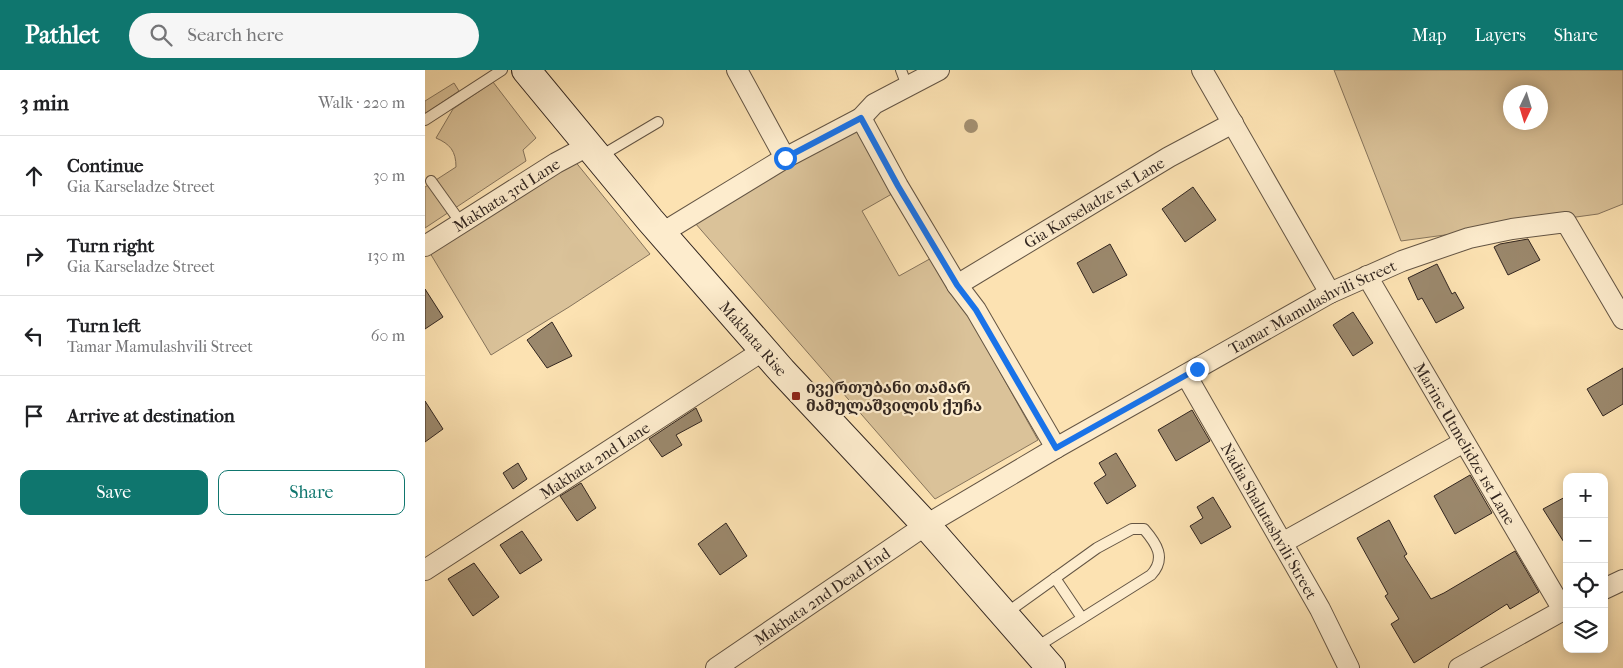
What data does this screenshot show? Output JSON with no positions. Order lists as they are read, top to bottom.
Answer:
{
  "streets": {
    "main road": ["Makhata Rise"],
    "street": [
      "Makhata 3rd Lane",
      "Gia Karseladze 1st Lane",
      "Tamar Mamulashvili Street",
      "Marine Utmelidze 1st Lane",
      "Makhata 2nd Lane",
      "Nadia Shalutashvili Street",
      "Makhata 2nd Dead End"
    ]
  },
  "crossings": [
    ["Makhata 3rd Lane", "Makhata Rise"],
    ["Tamar Mamulashvili Street", "Makhata Rise"],
    ["Tamar Mamulashvili Street", "Marine Utmelidze 1st Lane"],
    ["Tamar Mamulashvili Street", "Nadia Shalutashvili Street"],
    ["Tamar Mamulashvili Street", "Makhata 2nd Dead End"],
    ["Makhata Rise", "Makhata 2nd Lane"],
    ["Makhata Rise", "Makhata 2nd Dead End"]
  ],
  "places": {
    "transit": ["ივერთუბანი თამარ მამულაშვილის ქუჩა"]
  },
  "north": "bottom",
  "page": {
    "header": "Pathlet",
    "search": "Search here",
    "nav": ["Map", "Layers", "Share"],
    "heading": ["3 min", "Walk · 220 m"],
    "list": [
      ["Continue", "Gia Karseladze Street", "30 m"],
      ["Turn right", "Gia Karseladze Street", "130 m"],
      ["Turn left", "Tamar Mamulashvili Street", "60 m"],
      "Arrive at destination"
    ],
    "buttons": ["Save", "Share"],
    "map_buttons": ["+", "−"]
  }
}
